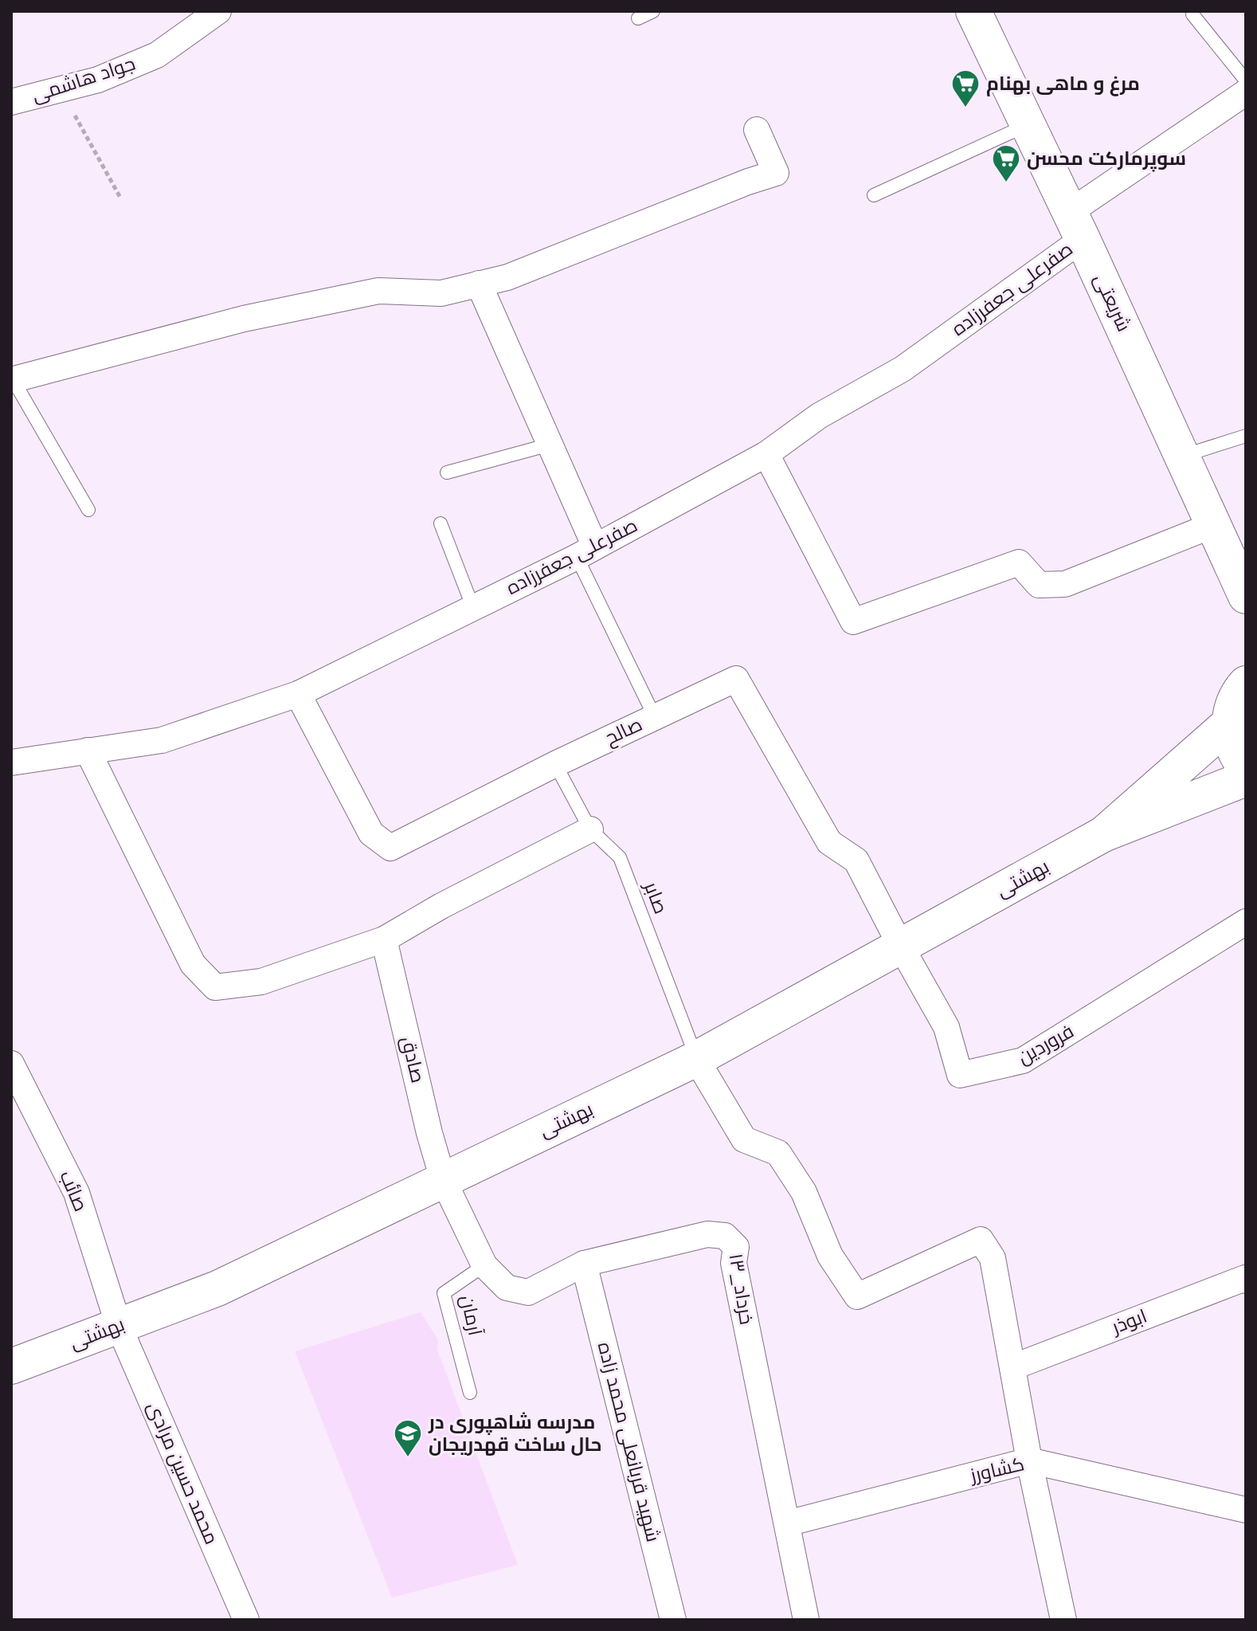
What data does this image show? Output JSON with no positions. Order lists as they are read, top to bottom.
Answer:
{
  "streets": {
    "street": [
      "جواد هاشمی",
      "صفرعلی جعفرزاده",
      "شریعتی",
      "صالح",
      "بهشتی",
      "فروردین",
      "صادق",
      "صائب",
      "۱۳_خرداد",
      "ابوذر",
      "شهید قربانعلی محمد زاده",
      "کشاورز",
      "محمد حسین مرادی"
    ],
    "lane": ["صابر", "آرمان"]
  },
  "crossings": [
    ["صفرعلی جعفرزاده", "شریعتی"],
    ["صفرعلی جعفرزاده", "صالح"],
    ["صالح", "بهشتی"],
    ["صالح", "صابر"],
    ["صالح", "فروردین"],
    ["بهشتی", "صابر"],
    ["بهشتی", "فروردین"],
    ["بهشتی", "صادق"],
    ["بهشتی", "صائب"],
    ["بهشتی", "۱۳_خرداد"],
    ["بهشتی", "محمد حسین مرادی"],
    ["صادق", "۱۳_خرداد"],
    ["صائب", "محمد حسین مرادی"],
    ["۱۳_خرداد", "آرمان"],
    ["۱۳_خرداد", "شهید قربانعلی محمد زاده"],
    ["۱۳_خرداد", "کشاورز"]
  ],
  "places": {
    "supermarket": ["مرغ و ماهی بهنام", "سوپرمارکت محسن"],
    "school or university": ["مدرسه شاهپوری در حال ساخت قهدریجان"]
  }
}
